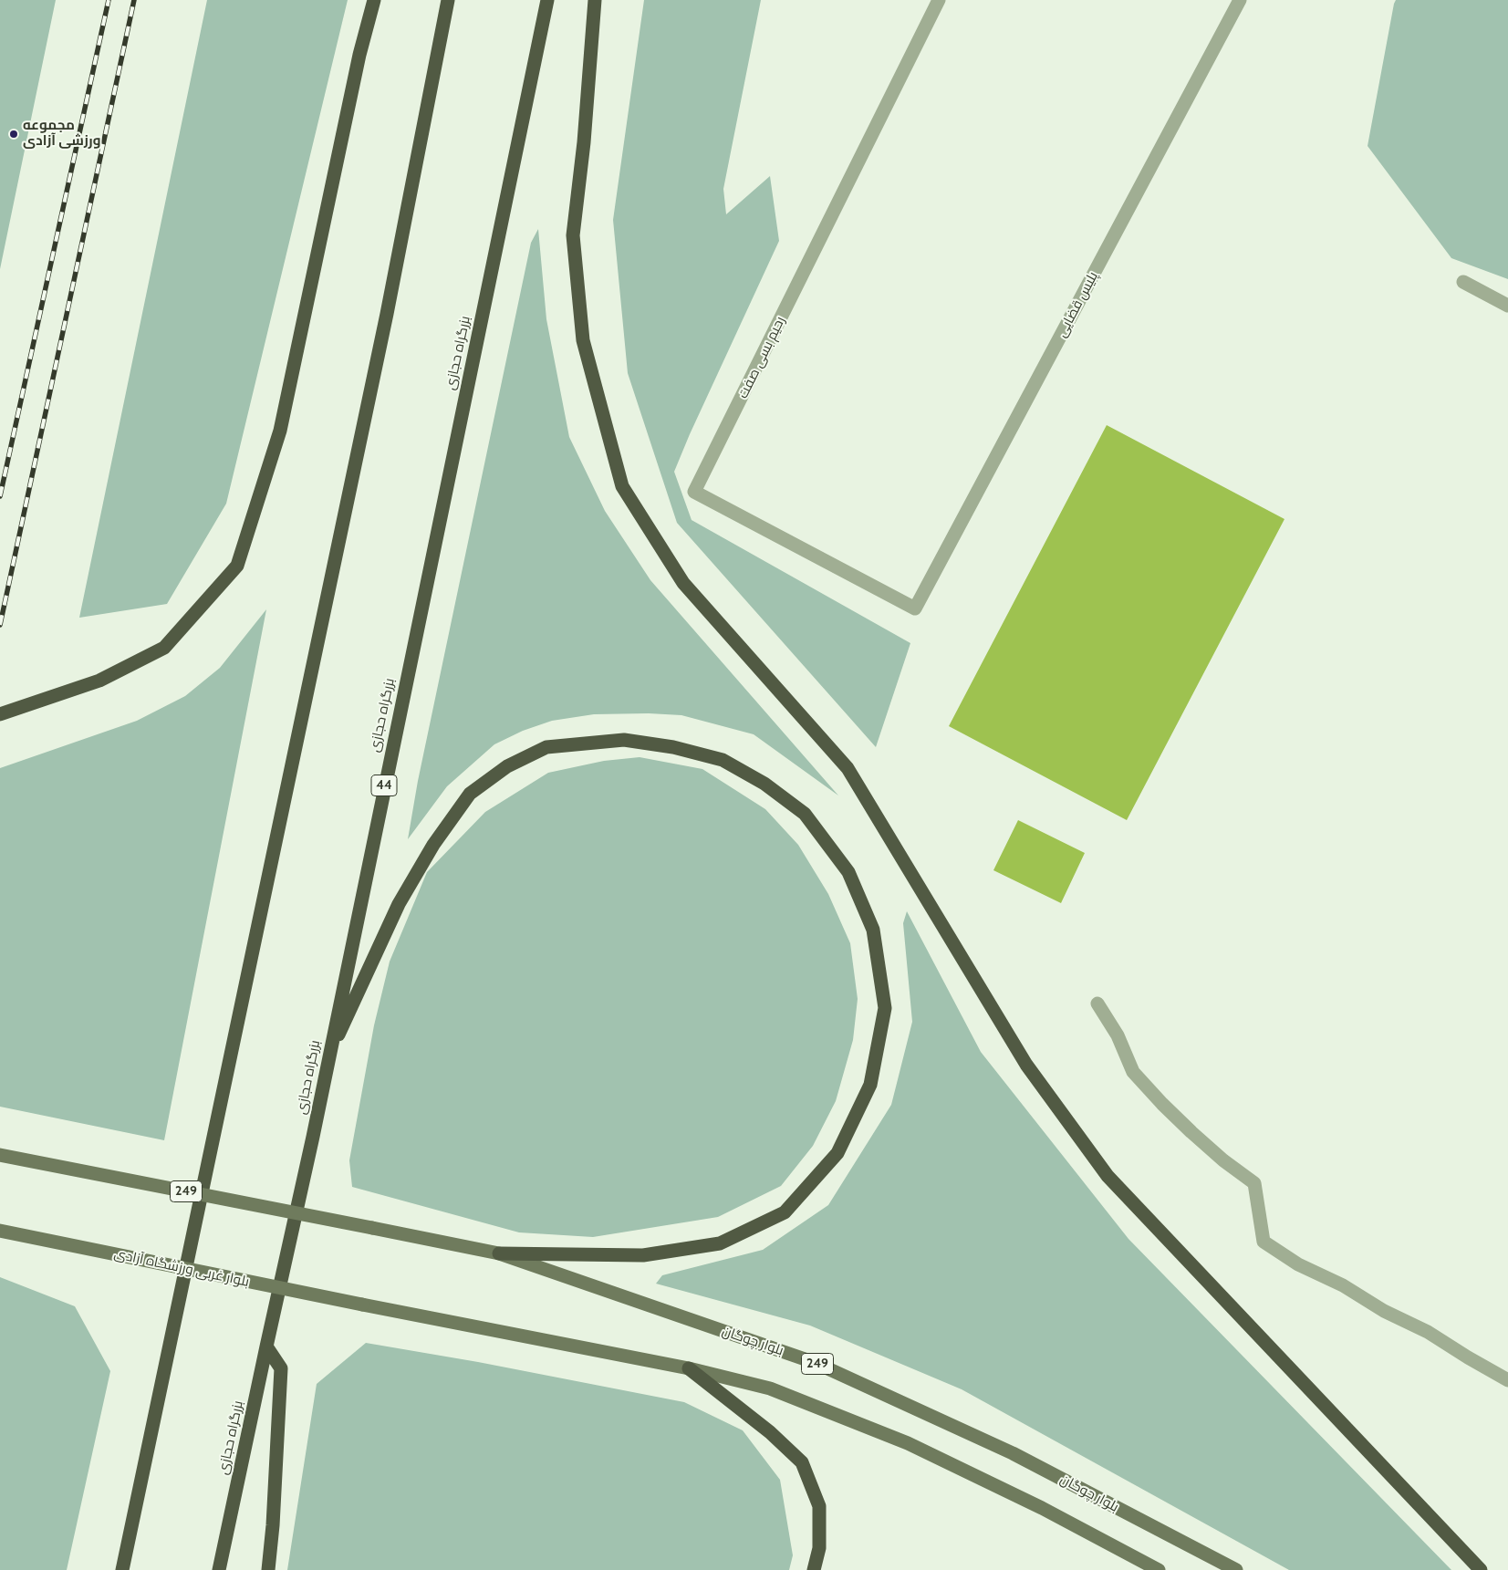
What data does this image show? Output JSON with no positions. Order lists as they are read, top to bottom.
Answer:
{
  "streets": {
    "highway": ["بزرگراه حجازی", "44"],
    "main road": ["249", "بلوار غربی ورزشگاه آزادی", "بلوار چوگان"],
    "street": ["پلیس قضایی", "رحیم بسی صفت"]
  },
  "crossings": [
    ["پلیس قضایی", "رحیم بسی صفت"]
  ],
  "places": ["مجموعه ورزشی آزادی"]
}
